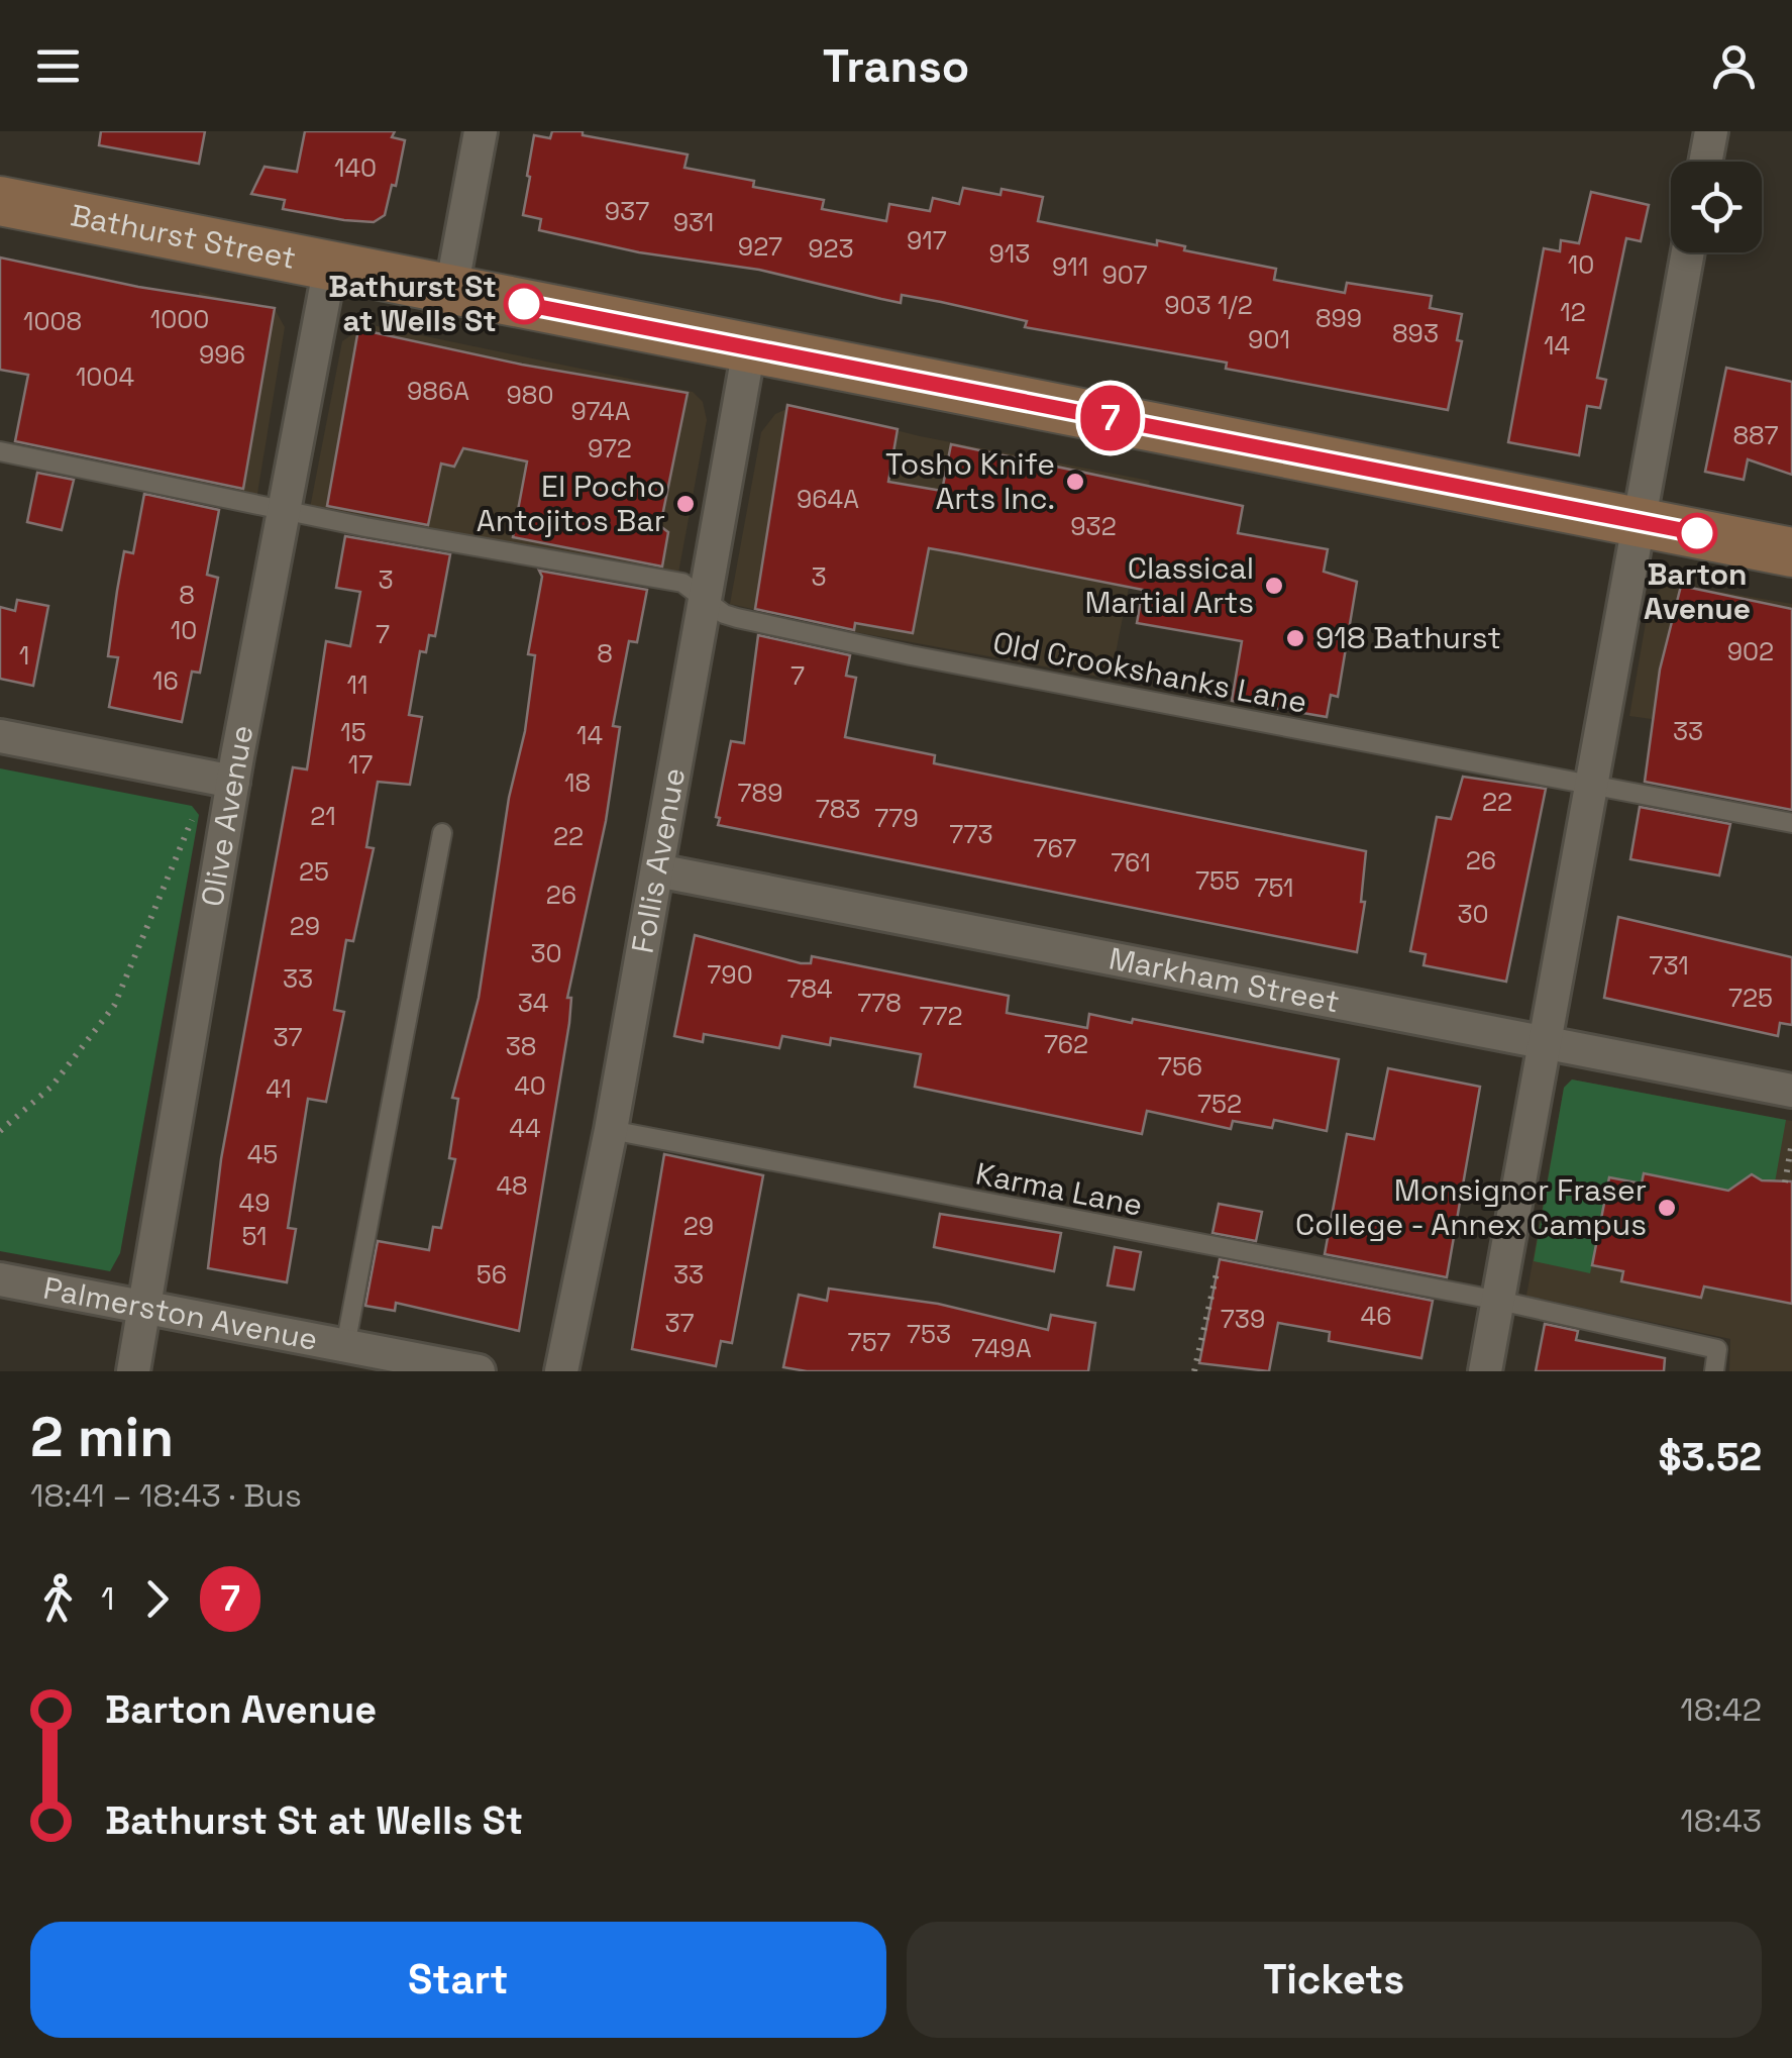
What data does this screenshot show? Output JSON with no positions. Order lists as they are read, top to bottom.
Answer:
{
  "streets": {
    "main road": ["Bathurst Street"],
    "street": [
      "Olive Avenue",
      "Follis Avenue",
      "Markham Street",
      "Palmerston Avenue"
    ],
    "lane": ["Old Crookshanks Lane", "Karma Lane"]
  },
  "crossings": [
    ["Bathurst Street", "Olive Avenue"],
    ["Bathurst Street", "Follis Avenue"],
    ["Old Crookshanks Lane", "Olive Avenue"],
    ["Old Crookshanks Lane", "Follis Avenue"],
    ["Olive Avenue", "Palmerston Avenue"],
    ["Follis Avenue", "Markham Street"],
    ["Follis Avenue", "Karma Lane"]
  ],
  "places": [
    "Bathurst St at Wells St",
    "Tosho Knife Arts Inc.",
    "El Pocho Antojitos Bar",
    "Barton Avenue",
    "Classical Martial Arts",
    "918 Bathurst",
    "Monsignor Fraser College - Annex Campus"
  ],
  "lines": ["bus line 7"],
  "house_numbers": [
    "140",
    "937",
    "931",
    "917",
    "927",
    "923",
    "913",
    "10",
    "911",
    "907",
    "903 1/2",
    "12",
    "899",
    "1000",
    "1008",
    "893",
    "901",
    "14",
    "996",
    "1004",
    "986A",
    "980",
    "974A",
    "887",
    "972",
    "964A",
    "932",
    "3",
    "3",
    "8",
    "10",
    "7",
    "902",
    "8",
    "1",
    "7",
    "16",
    "11",
    "33",
    "15",
    "14",
    "17",
    "18",
    "789",
    "22",
    "783",
    "21",
    "779",
    "773",
    "22",
    "767",
    "26",
    "761",
    "25",
    "755",
    "751",
    "26",
    "30",
    "29",
    "30",
    "731",
    "790",
    "33",
    "784",
    "725",
    "34",
    "778",
    "772",
    "37",
    "762",
    "38",
    "756",
    "40",
    "41",
    "752",
    "44",
    "45",
    "48",
    "49",
    "29",
    "51",
    "56",
    "33",
    "46",
    "739",
    "37",
    "753",
    "757",
    "749A"
  ],
  "page": {
    "header": "Transo",
    "on_map": "7",
    "heading": ["2 min", "18:41 – 18:43 · Bus", "$3.52"],
    "legs": ["1", "7"],
    "list": [
      {
        "name": "Barton Avenue",
        "value": "18:42"
      },
      {
        "name": "Bathurst St at Wells St",
        "value": "18:43"
      }
    ],
    "buttons": ["Start", "Tickets"]
  }
}
